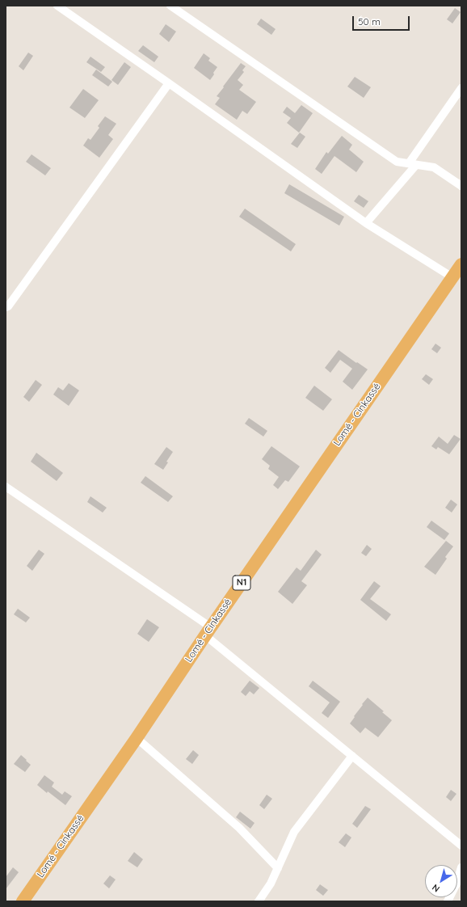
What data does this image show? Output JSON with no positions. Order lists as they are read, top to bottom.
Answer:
{
  "streets": {
    "highway": ["Lomé - Cinkassé", "N1"]
  },
  "scale_bar": "50 m",
  "north": "bottom left"
}
